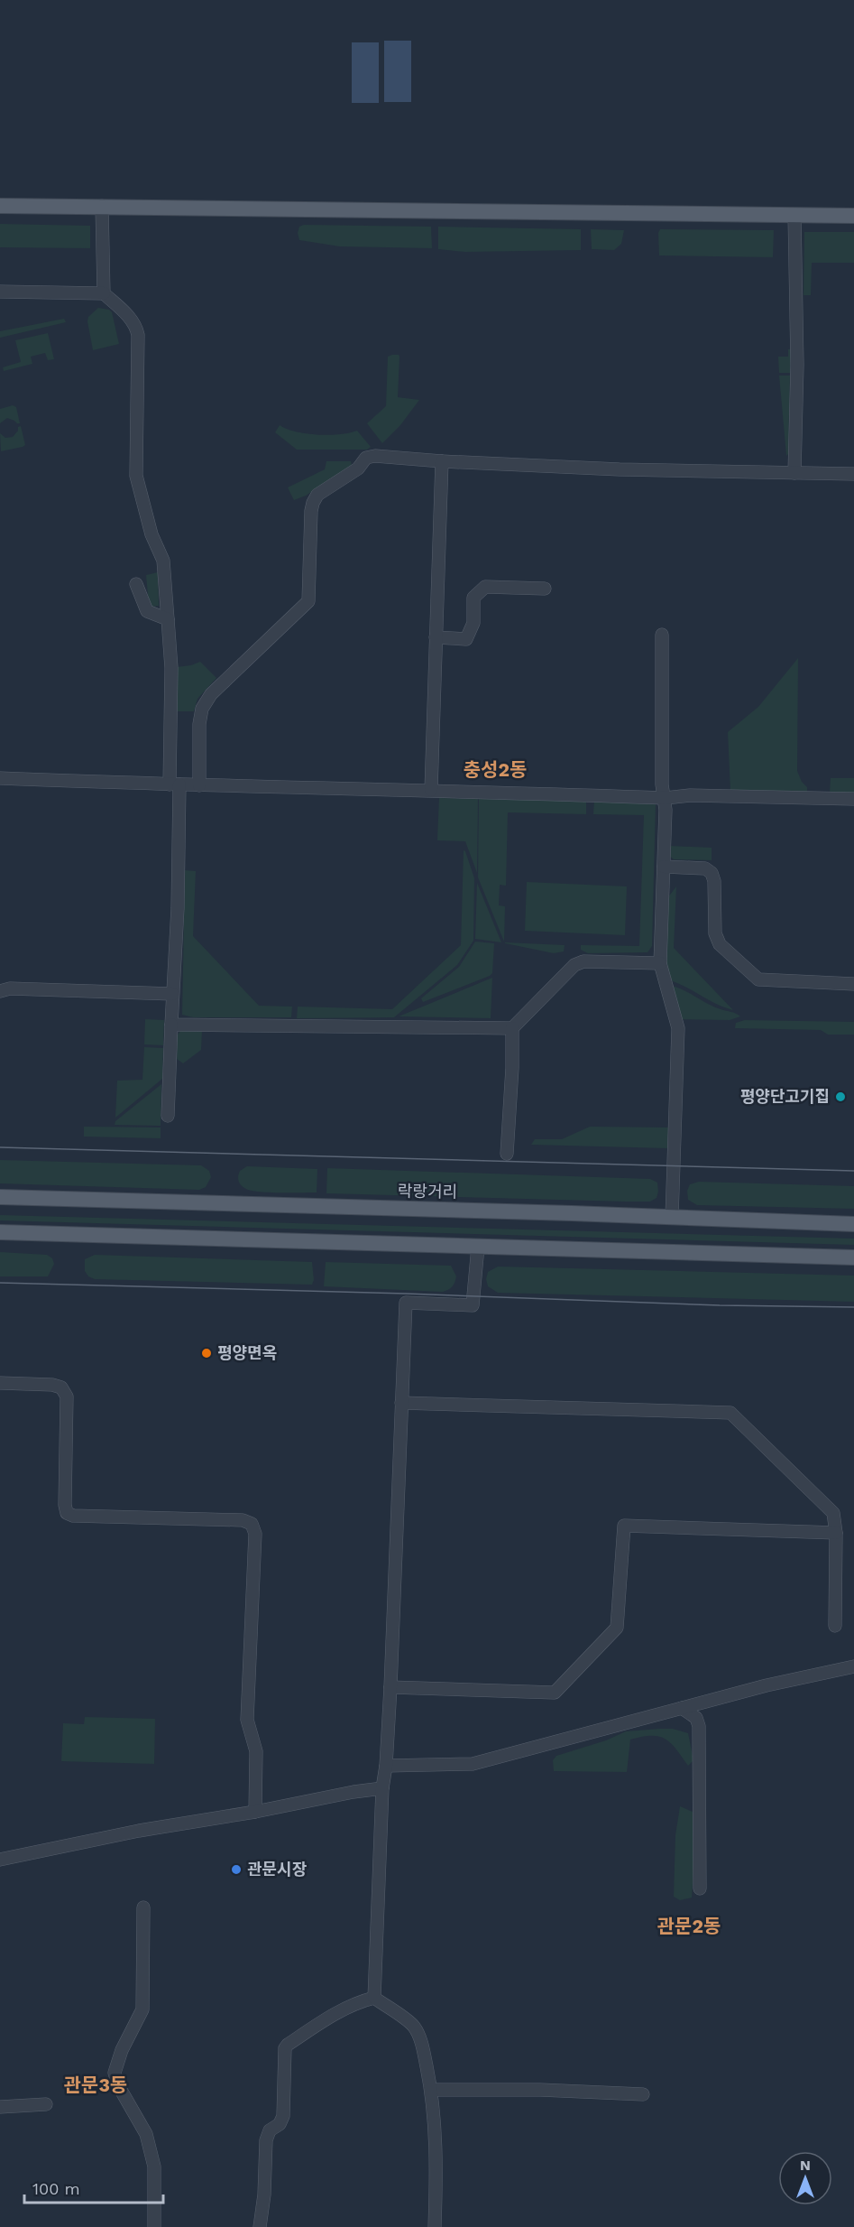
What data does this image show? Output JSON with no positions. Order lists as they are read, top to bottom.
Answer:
{
  "streets": {
    "main road": ["락랑거리"]
  },
  "districts": ["충성2동", "관문2동", "관문3동"],
  "places": ["평양단고기집", "평양면옥", "관문시장"],
  "scale_bar": "100 m",
  "north": "top"
}
